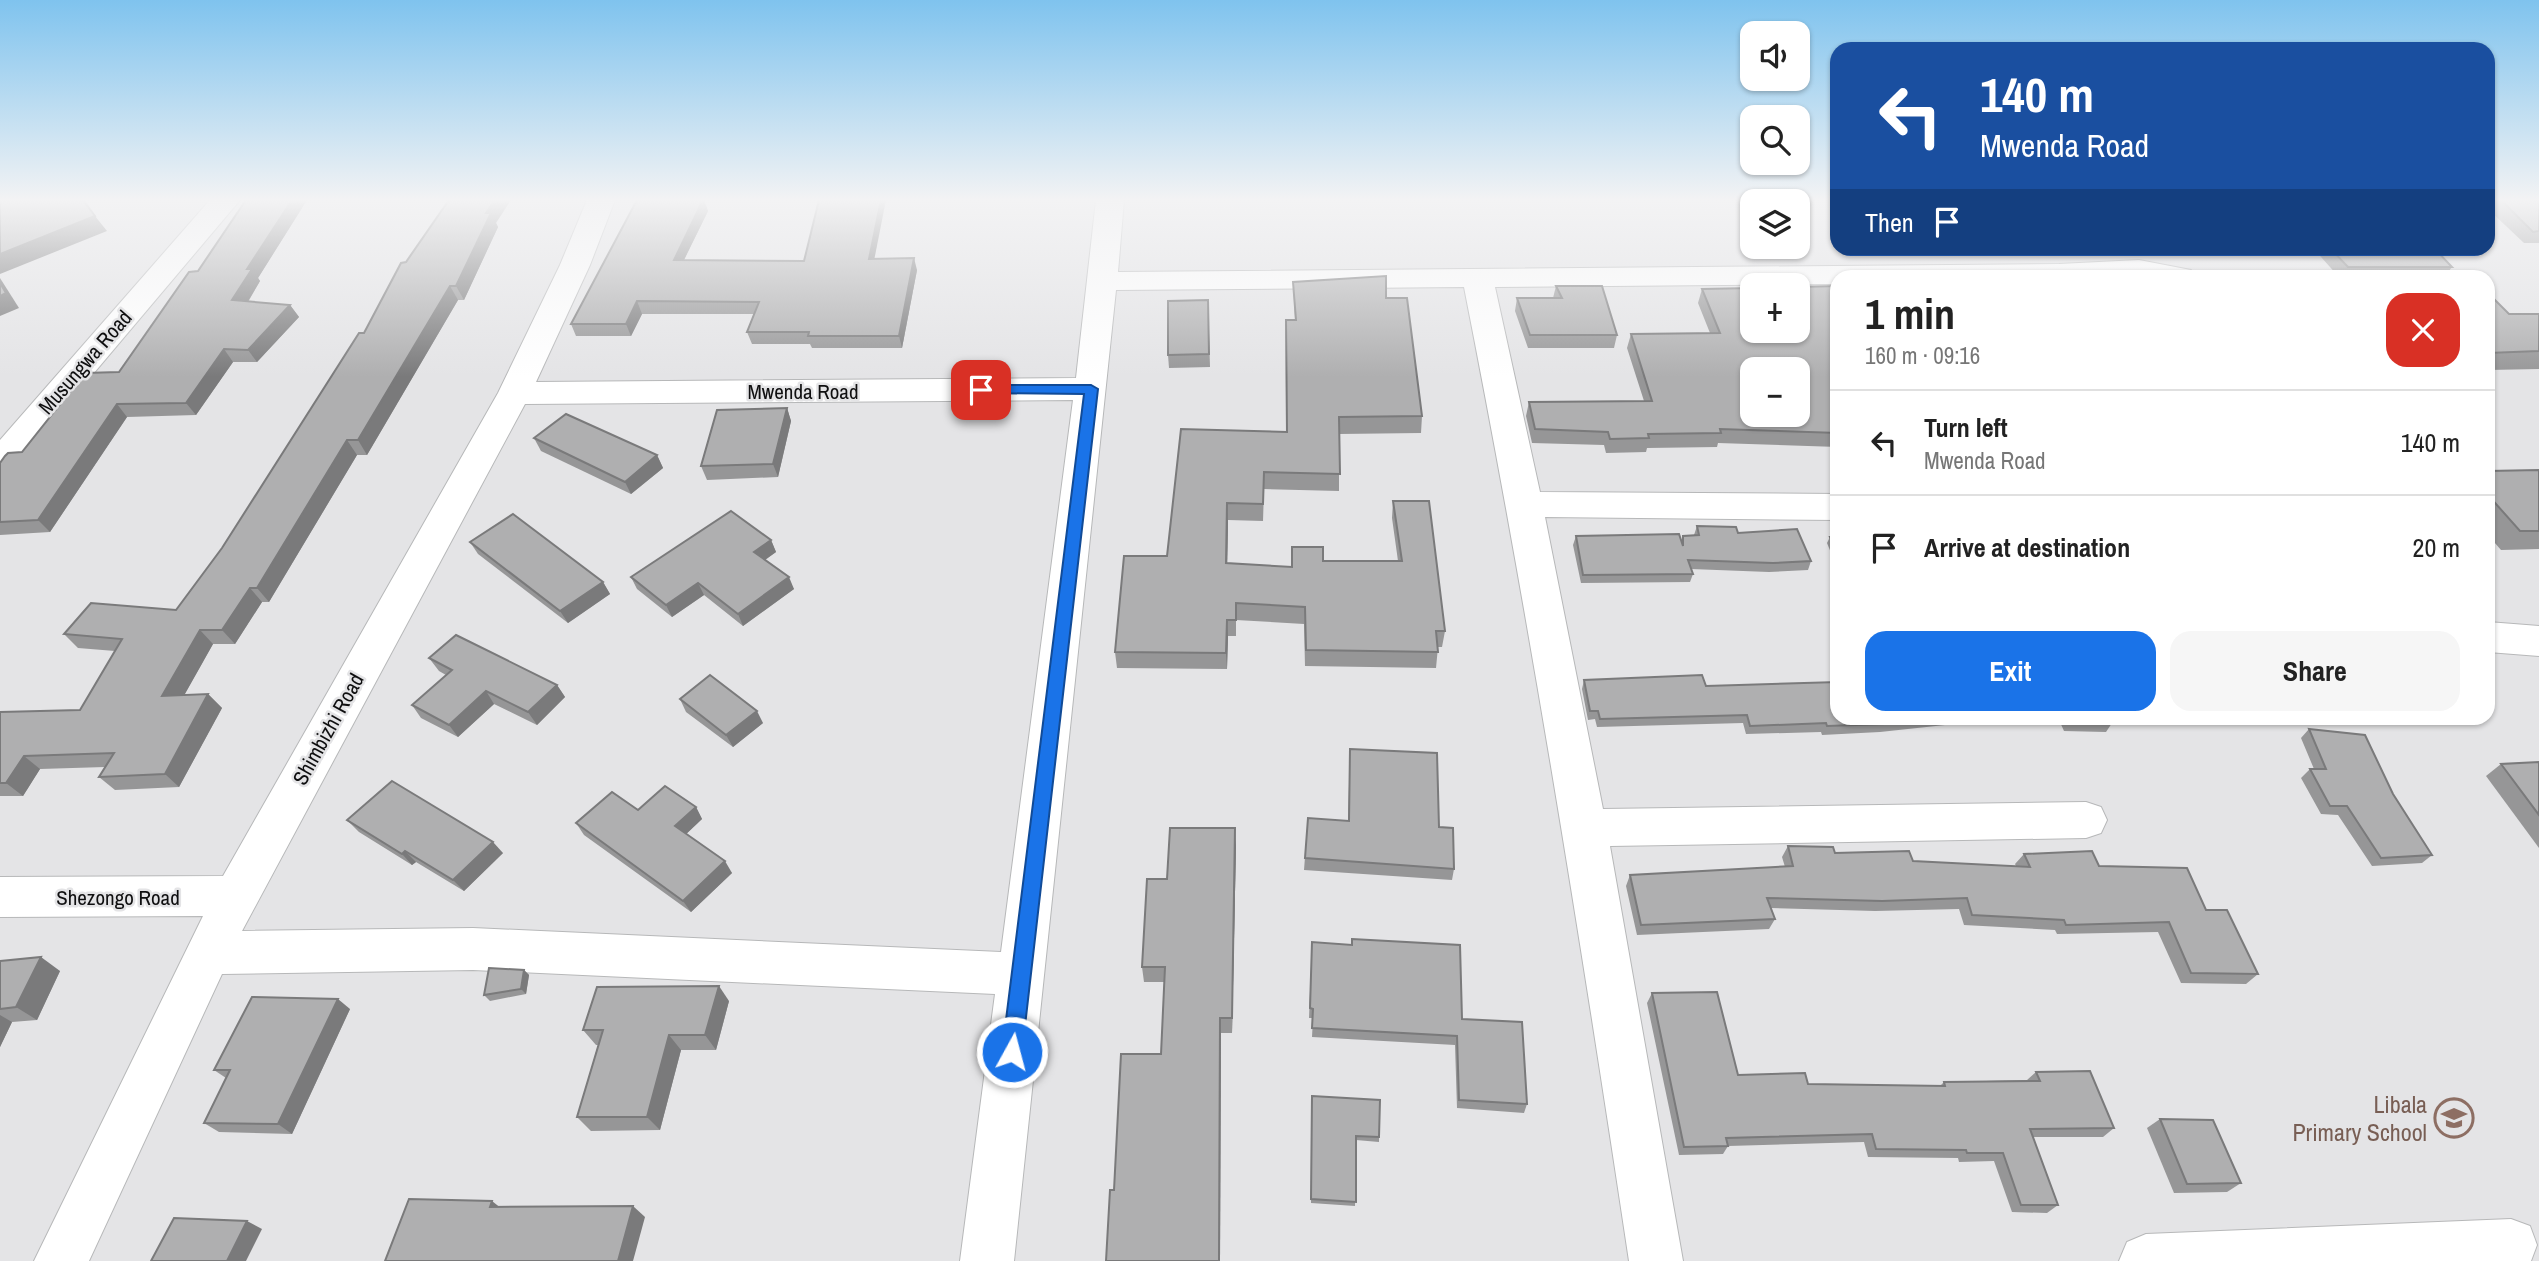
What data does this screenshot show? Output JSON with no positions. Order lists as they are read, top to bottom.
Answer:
{
  "streets": {
    "street": [
      "Musungwa Road",
      "Mwenda Road",
      "Shimbizhi Road",
      "Shezongo Road"
    ]
  },
  "crossings": [
    ["Mwenda Road", "Shimbizhi Road"],
    ["Shimbizhi Road", "Shezongo Road"]
  ],
  "places": {
    "school or university": ["Libala Primary School"]
  },
  "page": {
    "map_buttons": ["+", "−"],
    "turn": ["140 m", "Mwenda Road"],
    "then": "Then",
    "heading": ["1 min", "160 m · 09:16"],
    "list": [
      {
        "name": "Turn left",
        "note": "Mwenda Road",
        "value": "140 m"
      },
      {
        "name": "Arrive at destination",
        "value": "20 m"
      }
    ],
    "buttons": ["Exit", "Share"]
  }
}
